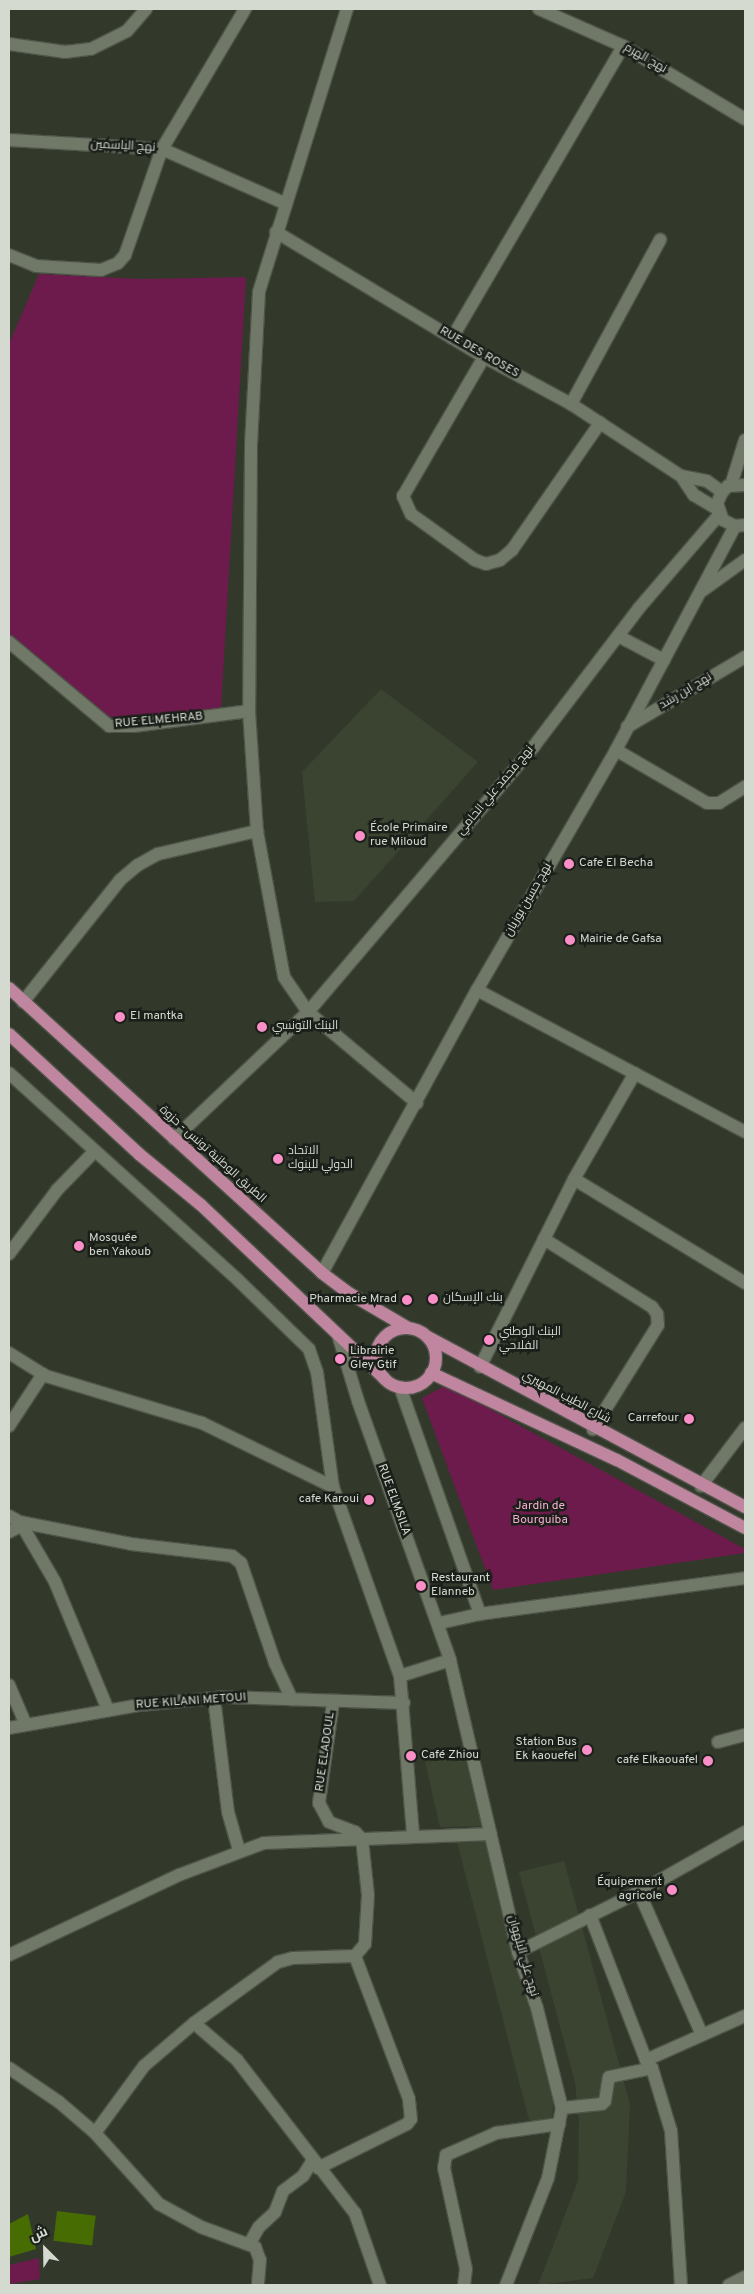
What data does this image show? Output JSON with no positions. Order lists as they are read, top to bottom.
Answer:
{
  "streets": {
    "main road": ["الطريق الوطنية تونس - حزوة", "شارع الطيب المهيري"],
    "street": [
      "نهج الهرم",
      "نهج الياسمين",
      "RUE DES ROSES",
      "نهج ابن رشد",
      "RUE ELMEHRAB",
      "نهج محمد علي الحامي",
      "نهج حسين بوزيان",
      "RUE ELMSILA",
      "RUE KILANI METOUI",
      "RUE ELADOUL",
      "نهج علي البلهوان"
    ]
  },
  "crossings": [
    ["RUE DES ROSES", "نهج محمد علي الحامي"],
    ["RUE DES ROSES", "نهج حسين بوزيان"],
    ["نهج ابن رشد", "نهج حسين بوزيان"],
    ["نهج محمد علي الحامي", "الطريق الوطنية تونس - حزوة"],
    ["نهج حسين بوزيان", "الطريق الوطنية تونس - حزوة"],
    ["الطريق الوطنية تونس - حزوة", "شارع الطيب المهيري"],
    ["RUE ELMSILA", "نهج علي البلهوان"],
    ["RUE KILANI METOUI", "RUE ELADOUL"]
  ],
  "parks": ["Jardin de Bourguiba"],
  "places": [
    "École Primaire rue Miloud",
    "Cafe El Becha",
    "Mairie de Gafsa",
    "El mantka",
    "البنك التونسي",
    "الاتحاد الدولي للبنوك",
    "Mosquée ben Yakoub",
    "بنك الإسكان",
    "Pharmacie Mrad",
    "البنك الوطني الفلاحي",
    "Librairie Gley Gtif",
    "Carrefour",
    "cafe Karoui",
    "Restaurant Elanneb",
    "Station Bus Ek kaouefel",
    "Café Zhiou",
    "café Elkaouafel",
    "Équipement agricole"
  ],
  "north": "top left"
}
